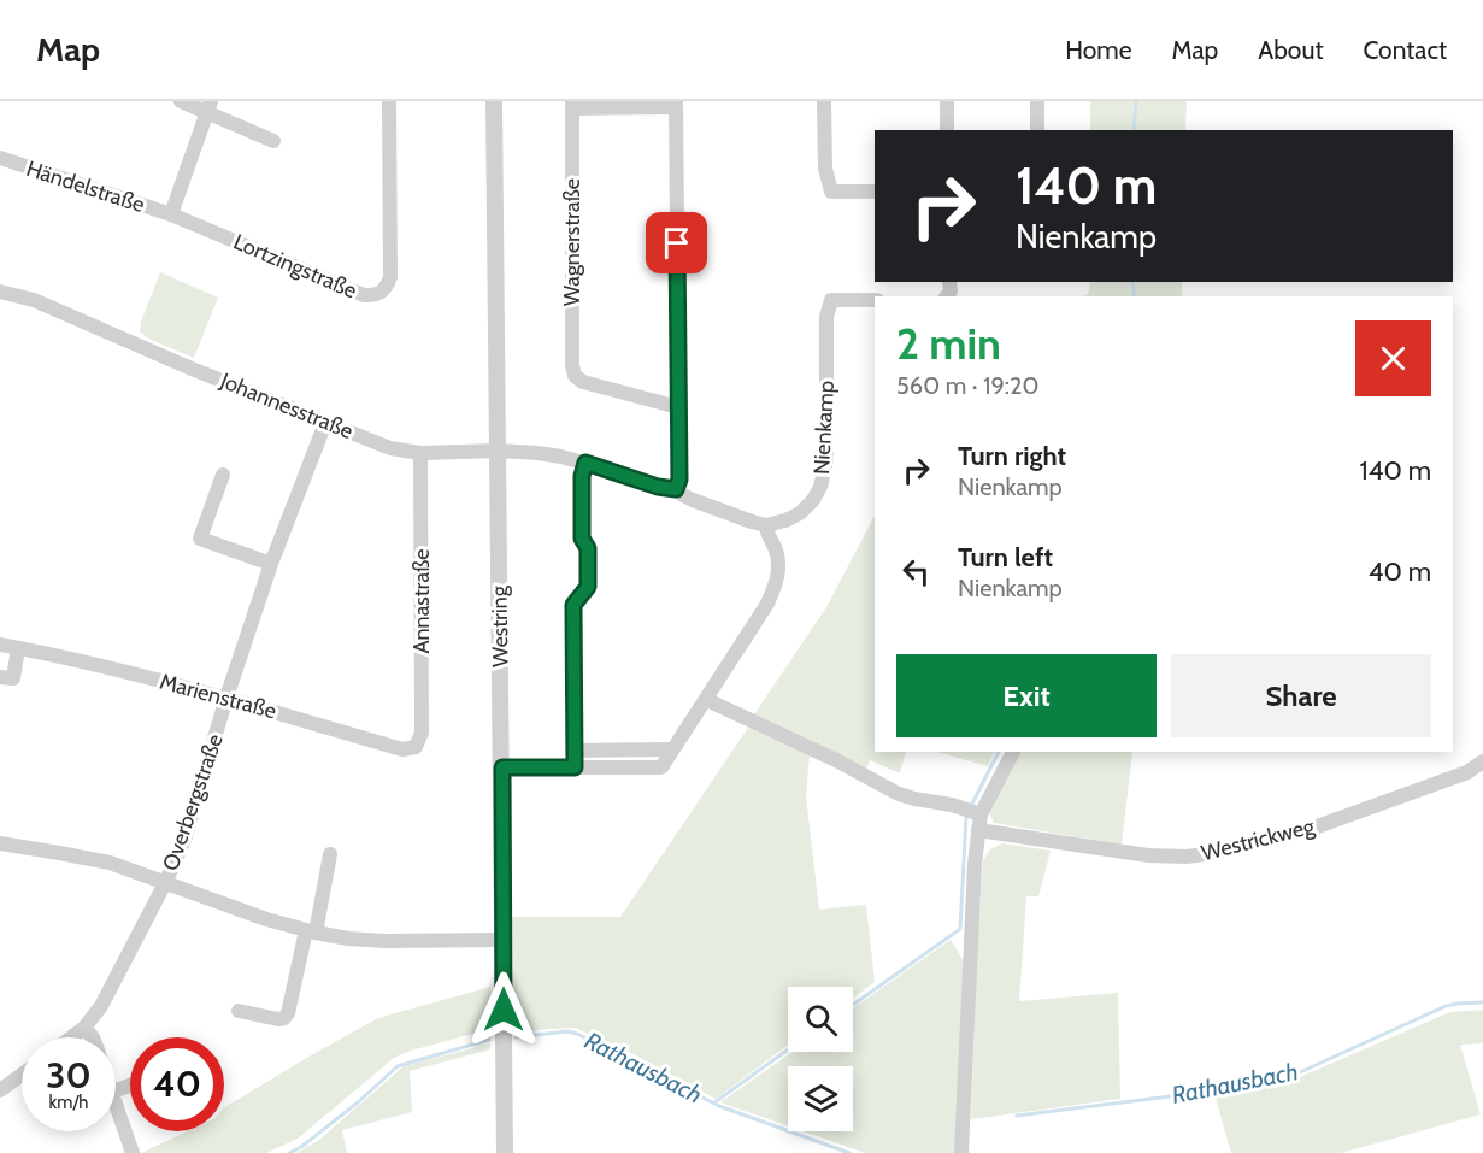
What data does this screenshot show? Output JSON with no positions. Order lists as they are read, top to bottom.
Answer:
{
  "streets": {
    "street": [
      "Händelstraße",
      "Wagnerstraße",
      "Lortzingstraße",
      "Johannesstraße",
      "Nienkamp",
      "Annastraße",
      "Westring",
      "Marienstraße",
      "Overbergstraße",
      "Westrickweg"
    ]
  },
  "crossings": [
    ["Händelstraße", "Lortzingstraße"],
    ["Johannesstraße", "Nienkamp"],
    ["Johannesstraße", "Annastraße"],
    ["Johannesstraße", "Westring"],
    ["Johannesstraße", "Overbergstraße"],
    ["Annastraße", "Marienstraße"],
    ["Marienstraße", "Overbergstraße"]
  ],
  "water": ["Rathausbach"],
  "page": {
    "header": "Map",
    "nav": [
      "Home",
      "Map",
      "About",
      "Contact"
    ],
    "turn": ["140 m", "Nienkamp"],
    "heading": ["2 min", "560 m · 19:20"],
    "list": [
      {
        "name": "Turn right",
        "note": "Nienkamp",
        "value": "140 m"
      },
      {
        "name": "Turn left",
        "note": "Nienkamp",
        "value": "40 m"
      }
    ],
    "buttons": ["Exit", "Share"],
    "speed": "30 km/h",
    "limit": "40"
  }
}
